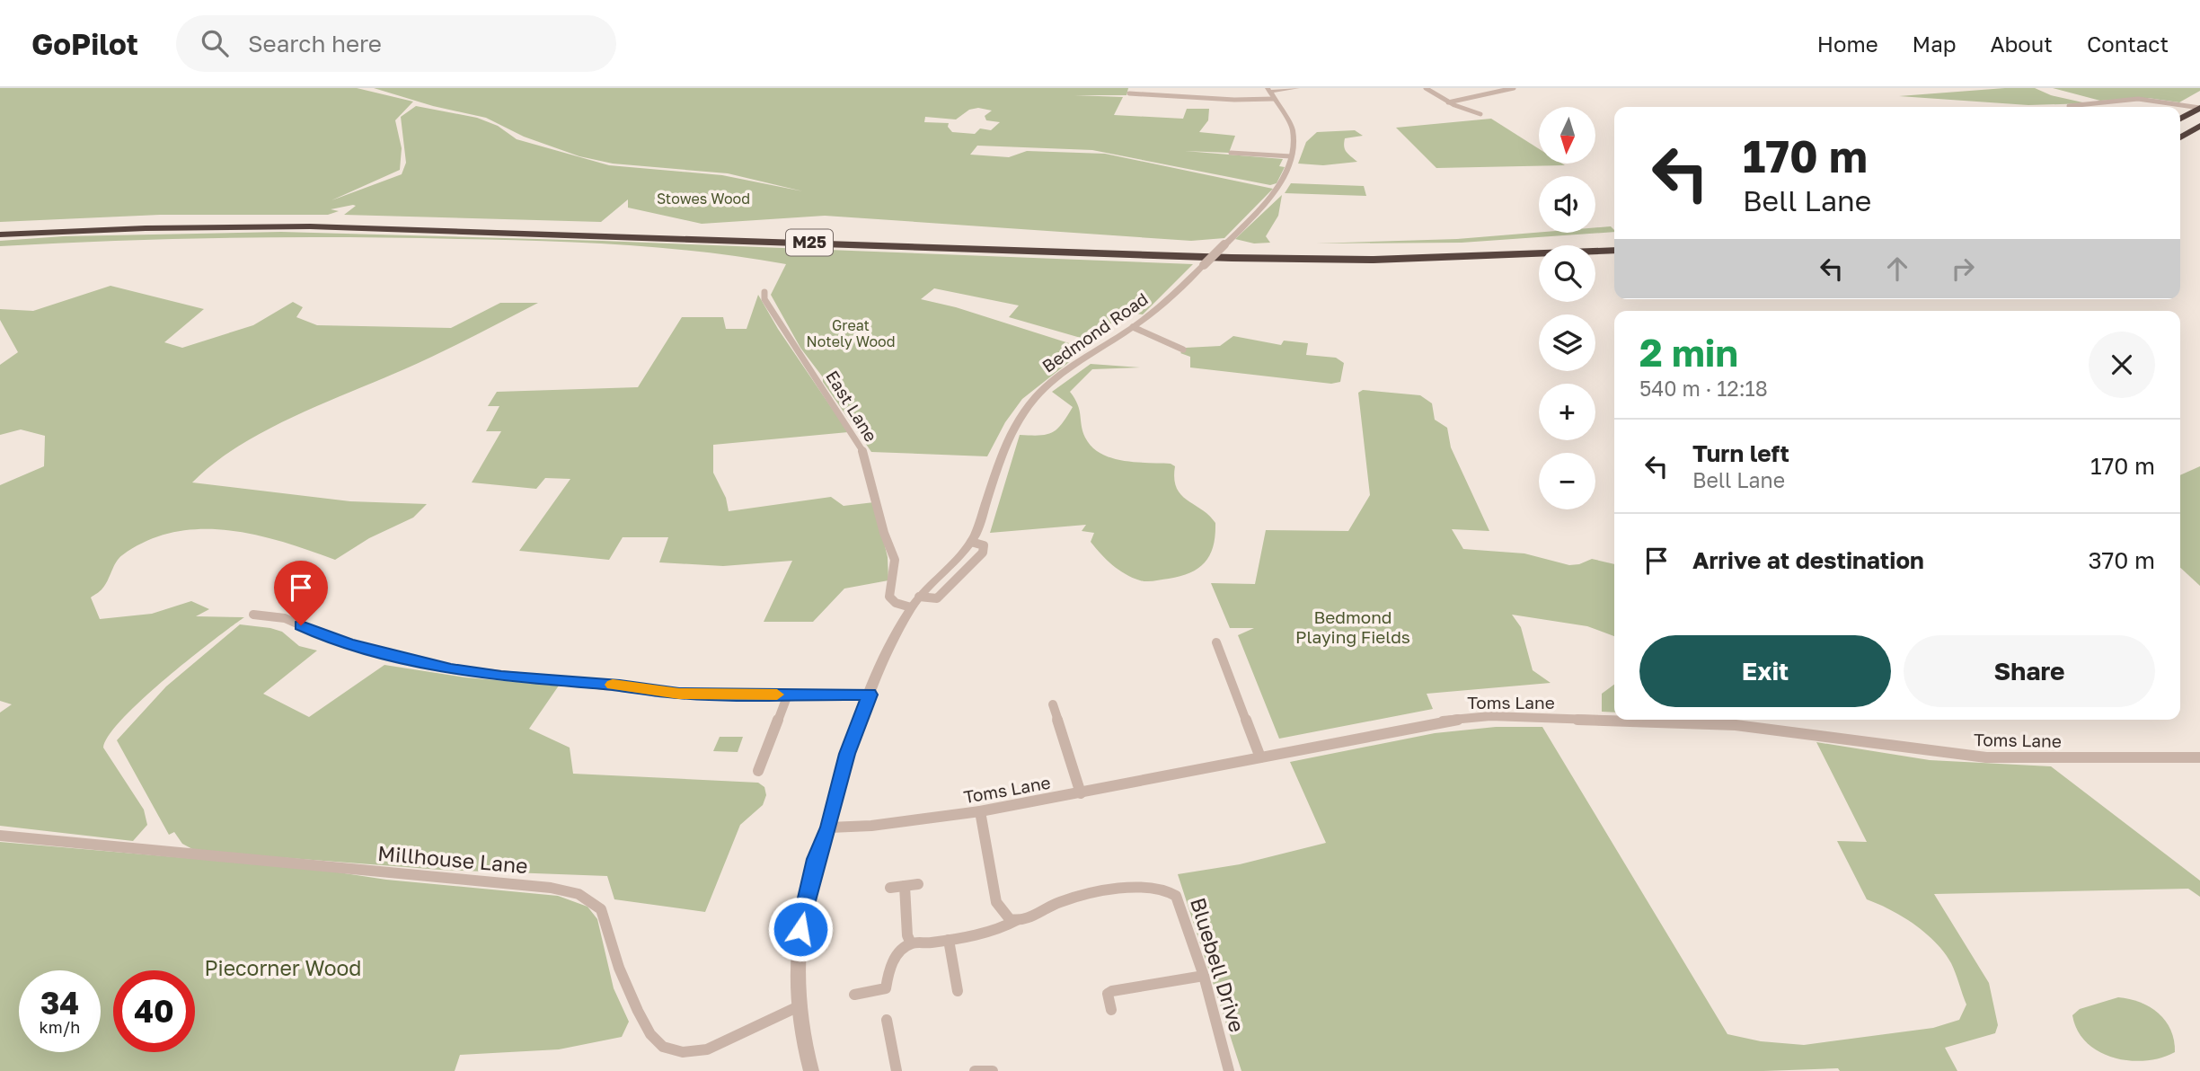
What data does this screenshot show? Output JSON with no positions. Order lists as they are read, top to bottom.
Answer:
{
  "streets": {
    "highway": ["M25"],
    "street": [
      "Bedmond Road",
      "East Lane",
      "Toms Lane",
      "Millhouse Lane",
      "Bluebell Drive"
    ]
  },
  "crossings": [
    ["Bedmond Road", "East Lane"],
    ["Bedmond Road", "Toms Lane"],
    ["Bedmond Road", "Millhouse Lane"]
  ],
  "parks": [
    "Stowes Wood",
    "Great Notely Wood",
    "Bedmond Playing Fields",
    "Piecorner Wood"
  ],
  "north": "bottom",
  "page": {
    "header": "GoPilot",
    "search": "Search here",
    "nav": [
      "Home",
      "Map",
      "About",
      "Contact"
    ],
    "map_buttons": ["+", "−"],
    "turn": ["170 m", "Bell Lane"],
    "heading": ["2 min", "540 m · 12:18"],
    "list": [
      {
        "name": "Turn left",
        "note": "Bell Lane",
        "value": "170 m"
      },
      {
        "name": "Arrive at destination",
        "value": "370 m"
      }
    ],
    "buttons": ["Exit", "Share"],
    "speed": "34 km/h",
    "limit": "40"
  }
}
